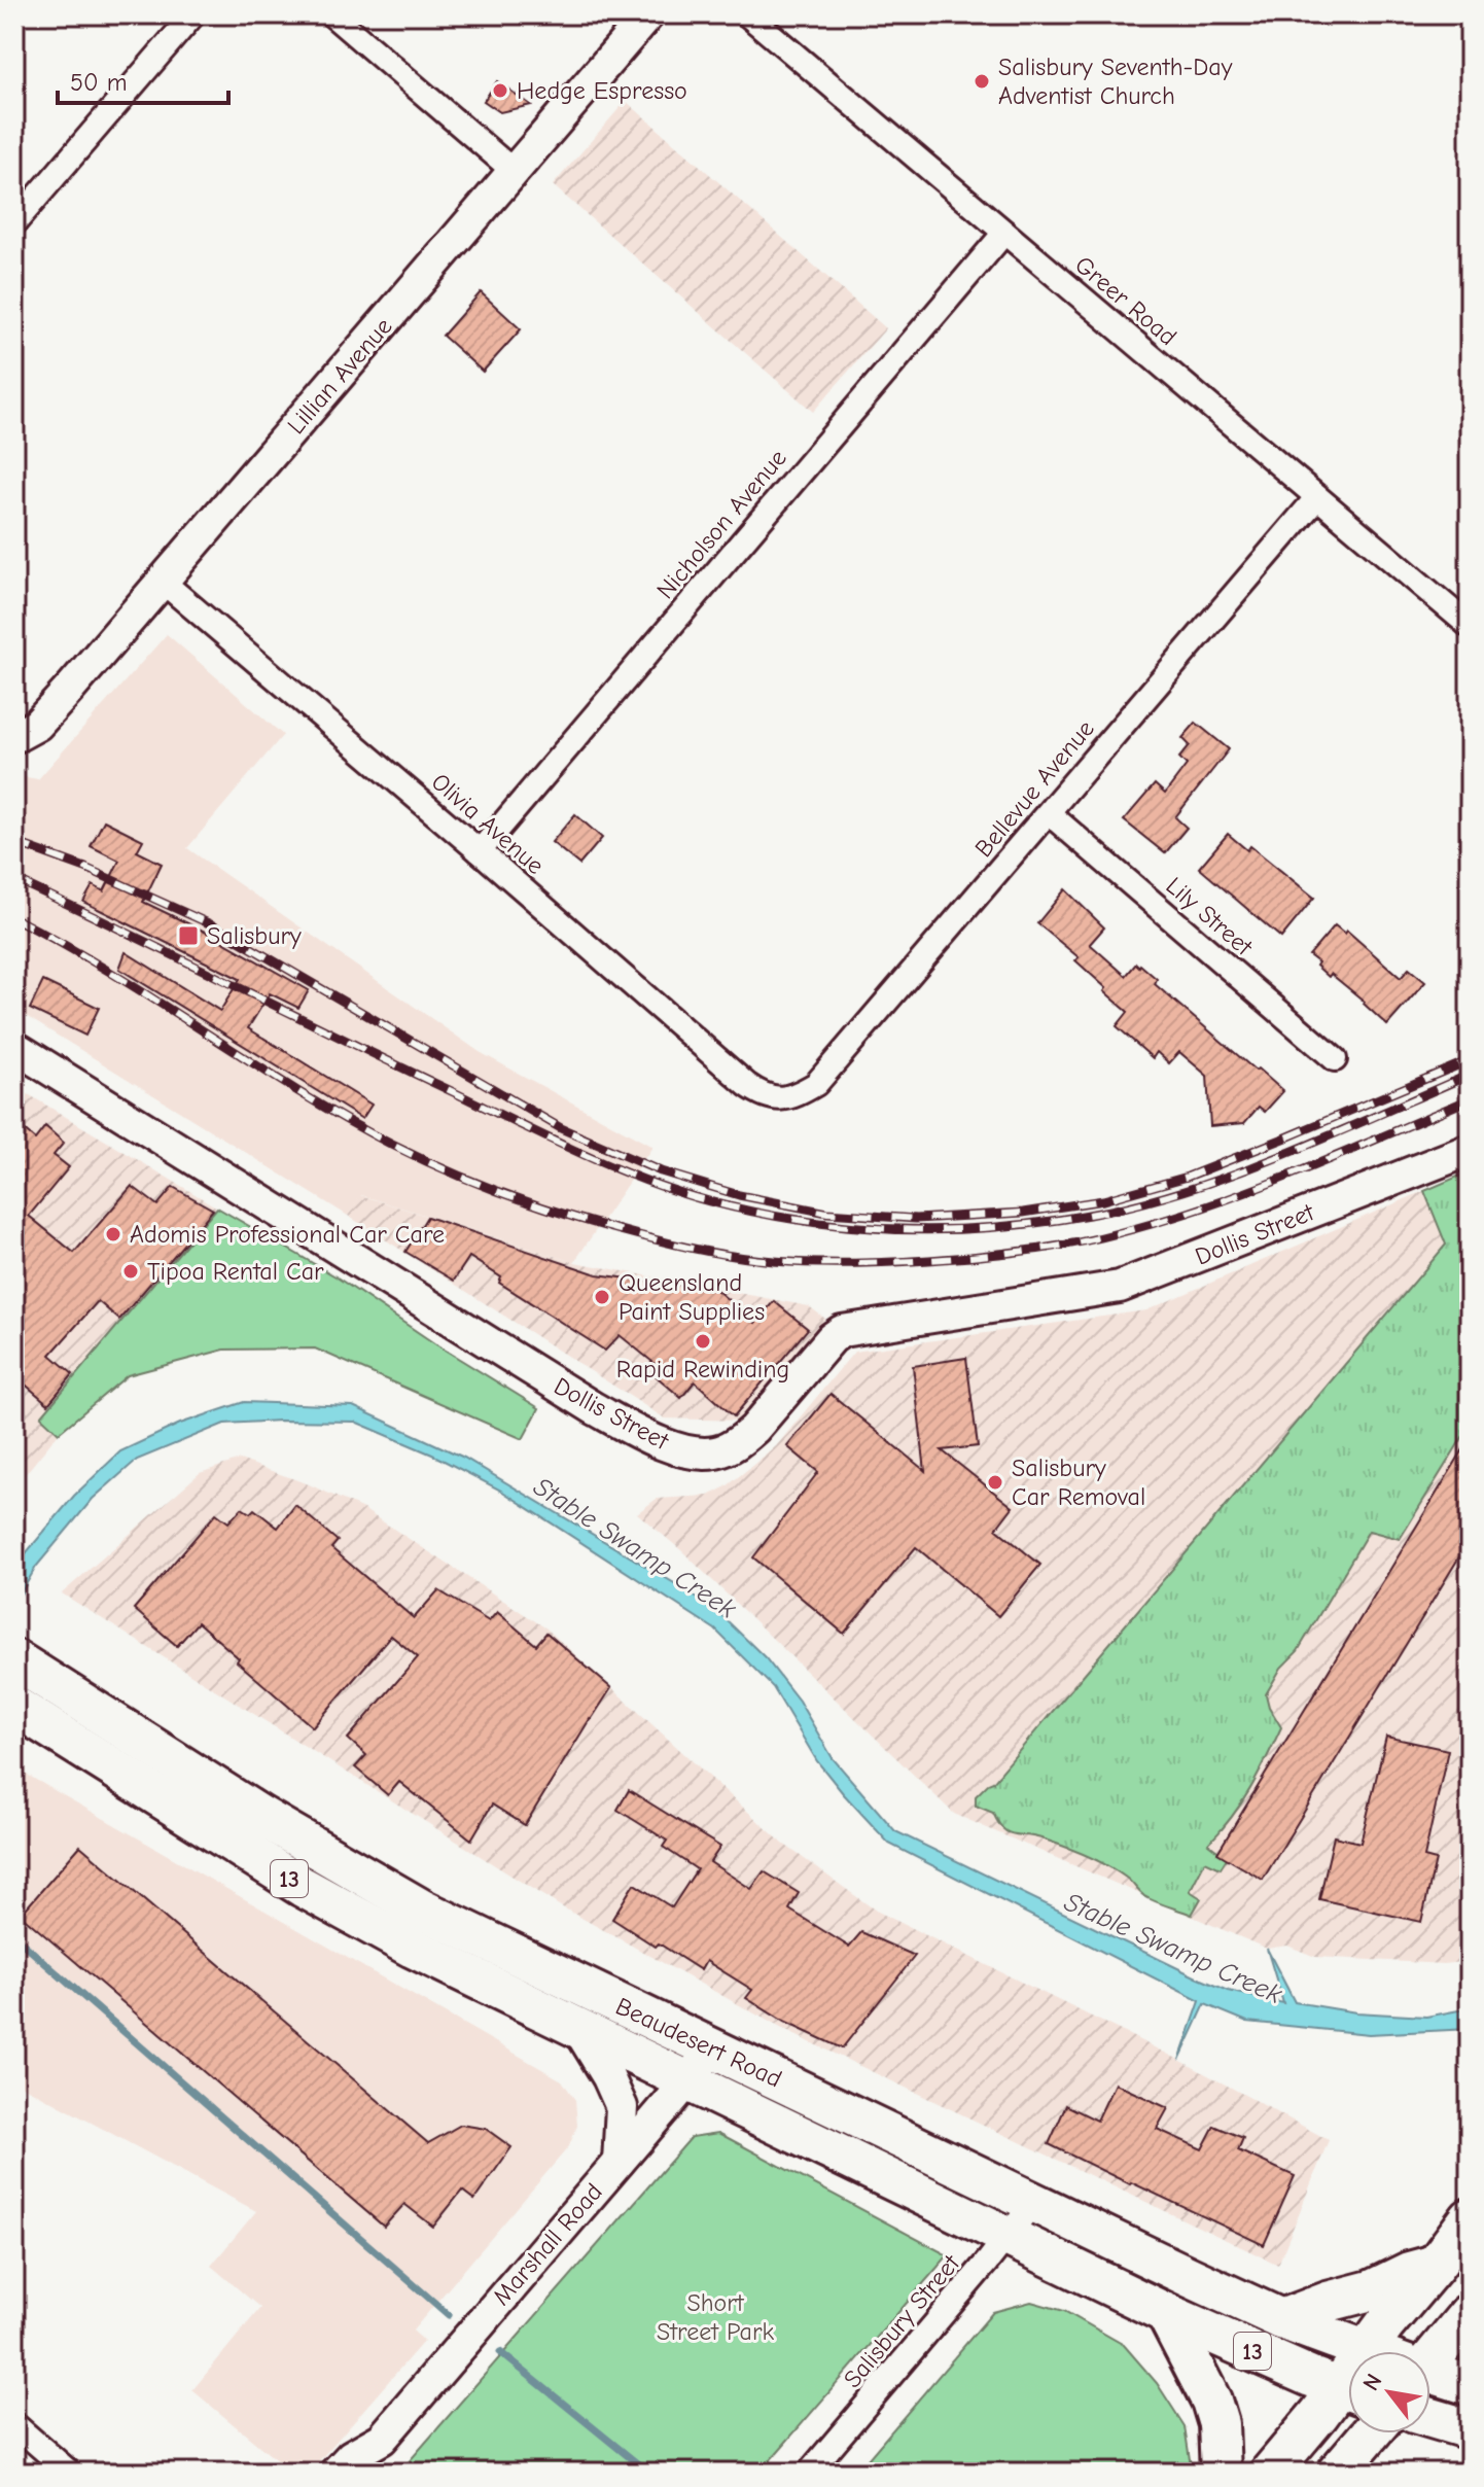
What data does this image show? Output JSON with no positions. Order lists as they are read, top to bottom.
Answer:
{
  "streets": {
    "highway": ["13", "Beaudesert Road"],
    "street": [
      "Greer Road",
      "Lillian Avenue",
      "Nicholson Avenue",
      "Bellevue Avenue",
      "Olivia Avenue",
      "Lily Street",
      "Dollis Street",
      "Marshall Road",
      "Salisbury Street"
    ]
  },
  "crossings": [
    ["Greer Road", "Nicholson Avenue"],
    ["Greer Road", "Bellevue Avenue"],
    ["Lillian Avenue", "Olivia Avenue"],
    ["Nicholson Avenue", "Olivia Avenue"],
    ["Bellevue Avenue", "Olivia Avenue"],
    ["Bellevue Avenue", "Lily Street"],
    ["Beaudesert Road", "Marshall Road"],
    ["Beaudesert Road", "Salisbury Street"]
  ],
  "water": ["Stable Swamp Creek"],
  "parks": ["Short Street Park"],
  "places": {
    "other": [
      "Salisbury Seventh-Day Adventist Church",
      "Hedge Espresso",
      "Adomis Professional Car Care",
      "Tipoa Rental Car",
      "Queensland Paint Supplies",
      "Rapid Rewinding",
      "Salisbury Car Removal"
    ],
    "transit": ["Salisbury"]
  },
  "scale_bar": "50 m",
  "north": "top left"
}
